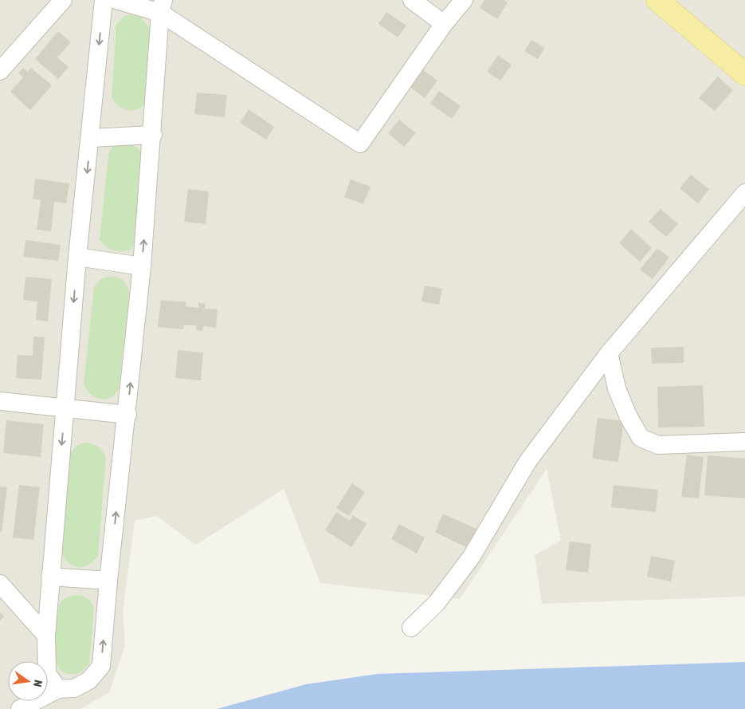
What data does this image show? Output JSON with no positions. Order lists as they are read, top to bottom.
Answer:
{
  "north": "right"
}
